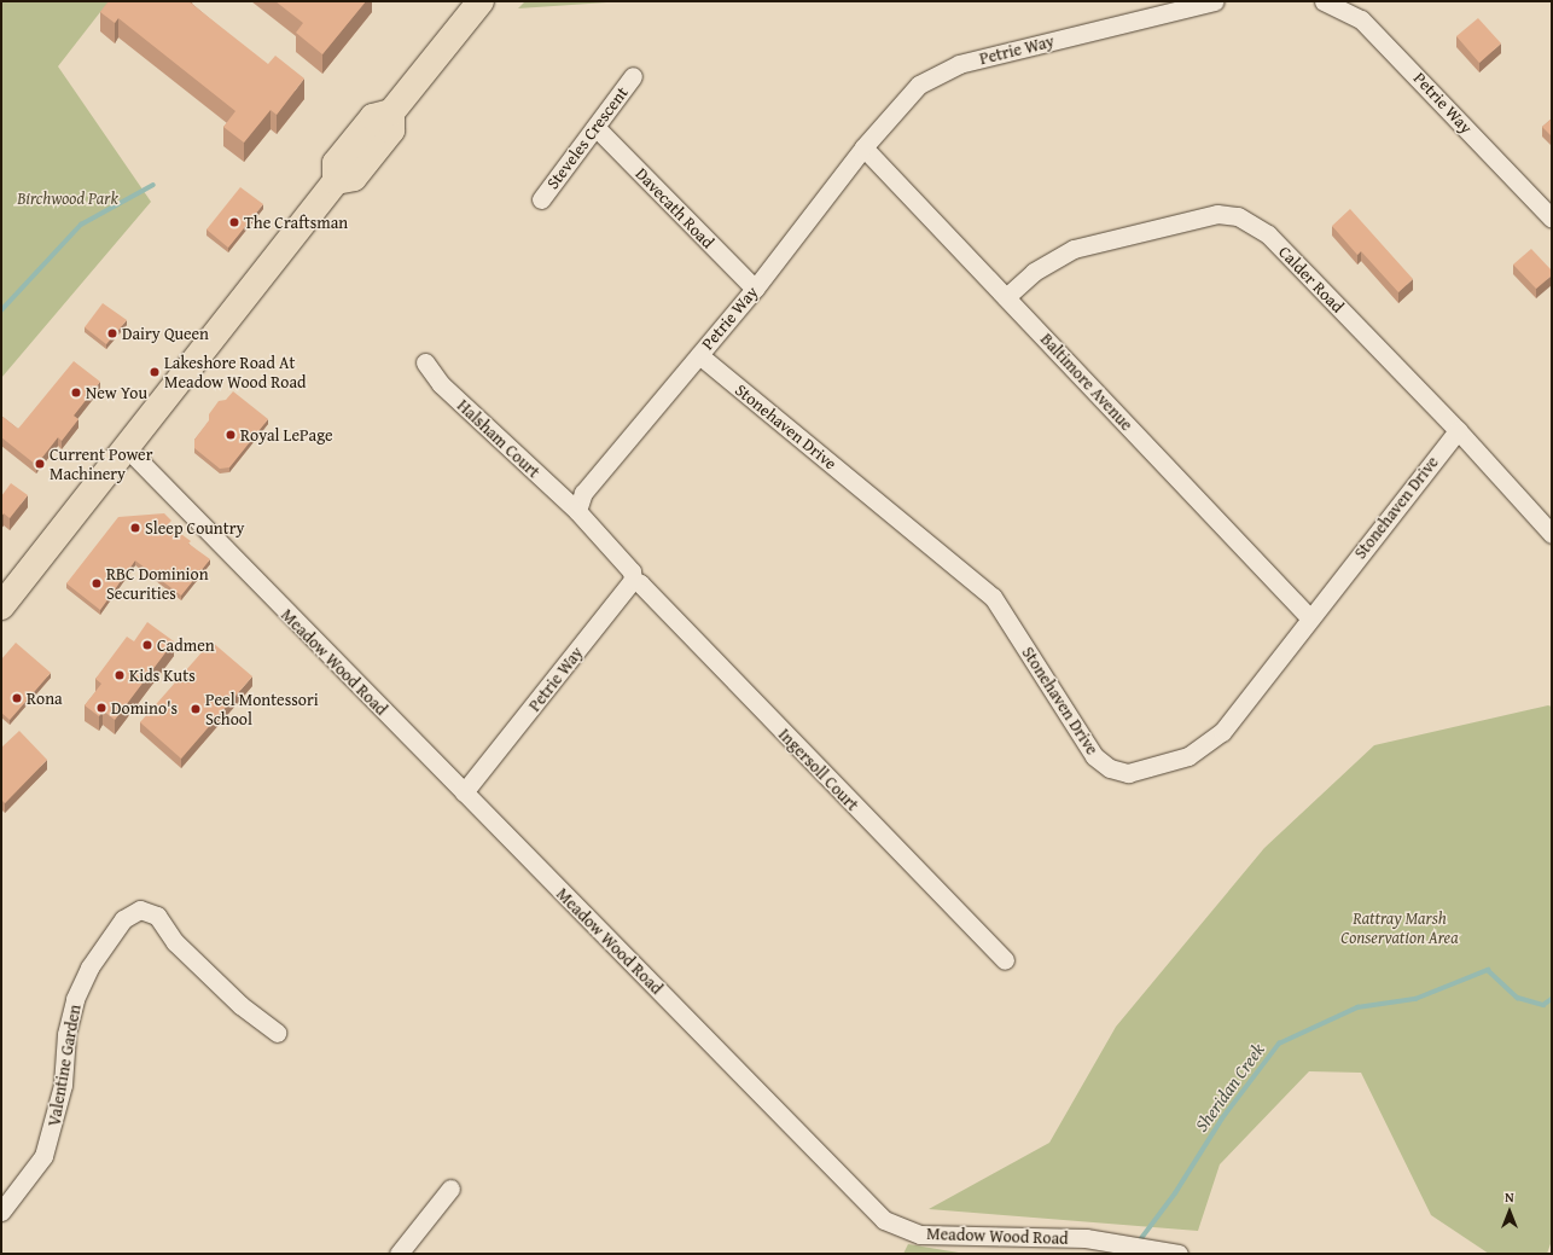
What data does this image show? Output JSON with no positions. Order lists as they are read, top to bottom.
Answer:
{
  "streets": {
    "street": [
      "Petrie Way",
      "Steveles Crescent",
      "Davecath Road",
      "Calder Road",
      "Baltimore Avenue",
      "Stonehaven Drive",
      "Halsham Court",
      "Meadow Wood Road",
      "Ingersoll Court",
      "Valentine Garden"
    ]
  },
  "crossings": [
    ["Petrie Way", "Davecath Road"],
    ["Petrie Way", "Baltimore Avenue"],
    ["Petrie Way", "Stonehaven Drive"],
    ["Petrie Way", "Halsham Court"],
    ["Petrie Way", "Meadow Wood Road"],
    ["Petrie Way", "Ingersoll Court"],
    ["Steveles Crescent", "Davecath Road"],
    ["Calder Road", "Baltimore Avenue"],
    ["Calder Road", "Stonehaven Drive"],
    ["Baltimore Avenue", "Stonehaven Drive"]
  ],
  "water": ["Sheridan Creek"],
  "parks": ["Birchwood Park", "Rattray Marsh Conservation Area"],
  "places": [
    "The Craftsman",
    "Dairy Queen",
    "Lakeshore Road At Meadow Wood Road",
    "New You",
    "Royal LePage",
    "Current Power Machinery",
    "Sleep Country",
    "RBC Dominion Securities",
    "Cadmen",
    "Kids Kuts",
    "Rona",
    "Domino's",
    "Peel Montessori School"
  ],
  "north": "top"
}
